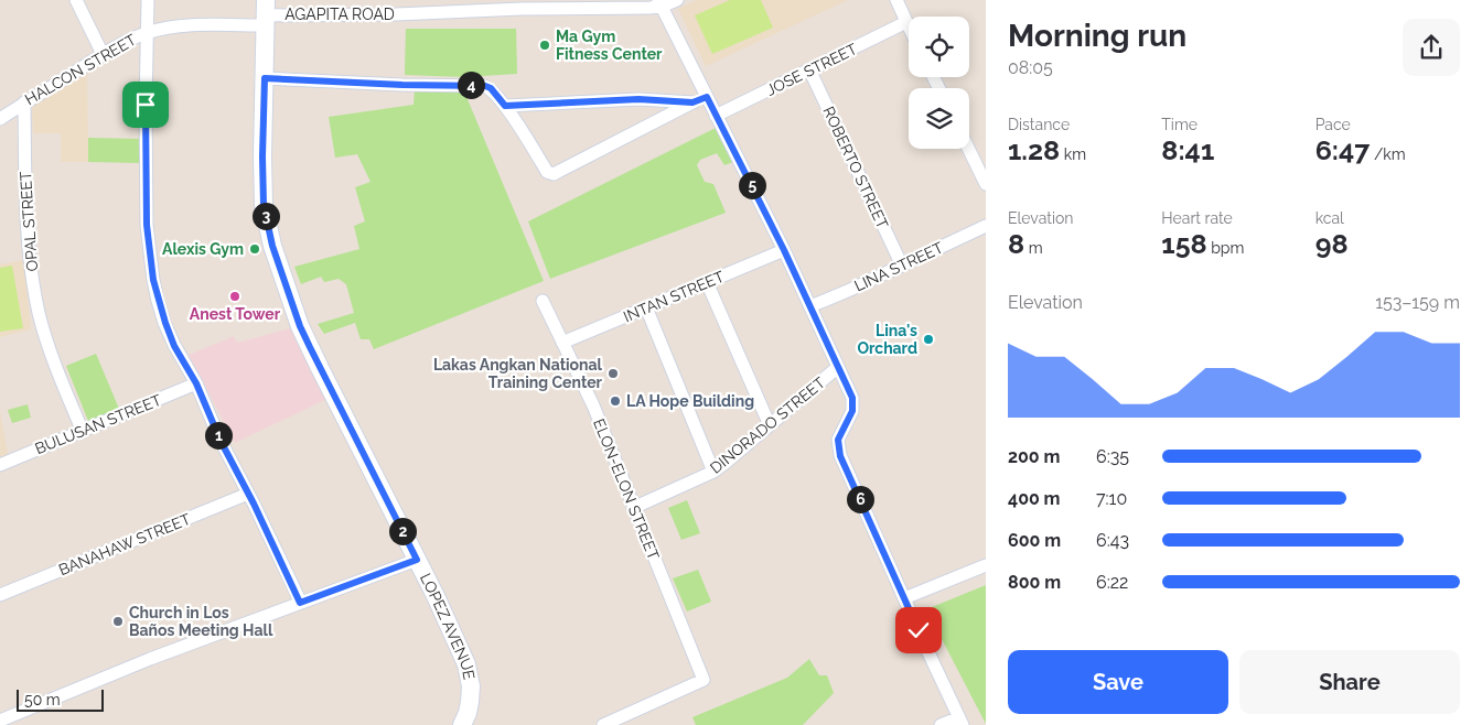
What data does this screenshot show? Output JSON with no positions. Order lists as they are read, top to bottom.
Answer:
{
  "streets": {
    "main road": ["LOPEZ AVENUE"],
    "street": [
      "AGAPITA ROAD",
      "HALCON STREET",
      "JOSE STREET",
      "ROBERTO STREET",
      "OPAL STREET",
      "LINA STREET",
      "INTAN STREET",
      "BULUSAN STREET",
      "DINORADO STREET",
      "ELON-ELON STREET",
      "BANAHAW STREET"
    ]
  },
  "crossings": [
    ["AGAPITA ROAD", "HALCON STREET"],
    ["AGAPITA ROAD", "LOPEZ AVENUE"],
    ["HALCON STREET", "OPAL STREET"],
    ["HALCON STREET", "LOPEZ AVENUE"],
    ["JOSE STREET", "ROBERTO STREET"],
    ["ROBERTO STREET", "LINA STREET"],
    ["OPAL STREET", "BULUSAN STREET"],
    ["INTAN STREET", "ELON-ELON STREET"],
    ["DINORADO STREET", "ELON-ELON STREET"]
  ],
  "places": [
    "Ma Gym Fitness Center",
    "Alexis Gym",
    "Anest Tower",
    "Lina's Orchard",
    "Lakas Angkan National Training Center",
    "LA Hope Building",
    "Church in Los Baños Meeting Hall"
  ],
  "scale_bar": "50 m",
  "page": {
    "heading": ["Morning run", "08:05"],
    "pins": [
      "4",
      "5",
      "3",
      "1",
      "6",
      "2"
    ],
    "stats": [
      ["Distance", "1.28 km"],
      ["Time", "8:41"],
      ["Pace", "6:47 /km"],
      ["Elevation", "8 m"],
      ["Heart rate", "158 bpm"],
      ["kcal", "98"]
    ],
    "chart": ["Elevation", "153–159 m"],
    "list": [
      {
        "name": "200 m",
        "note": "6:35"
      },
      {
        "name": "400 m",
        "note": "7:10"
      },
      {
        "name": "600 m",
        "note": "6:43"
      },
      {
        "name": "800 m",
        "note": "6:22"
      }
    ],
    "buttons": ["Save", "Share"],
    "scale": "50 m"
  }
}
